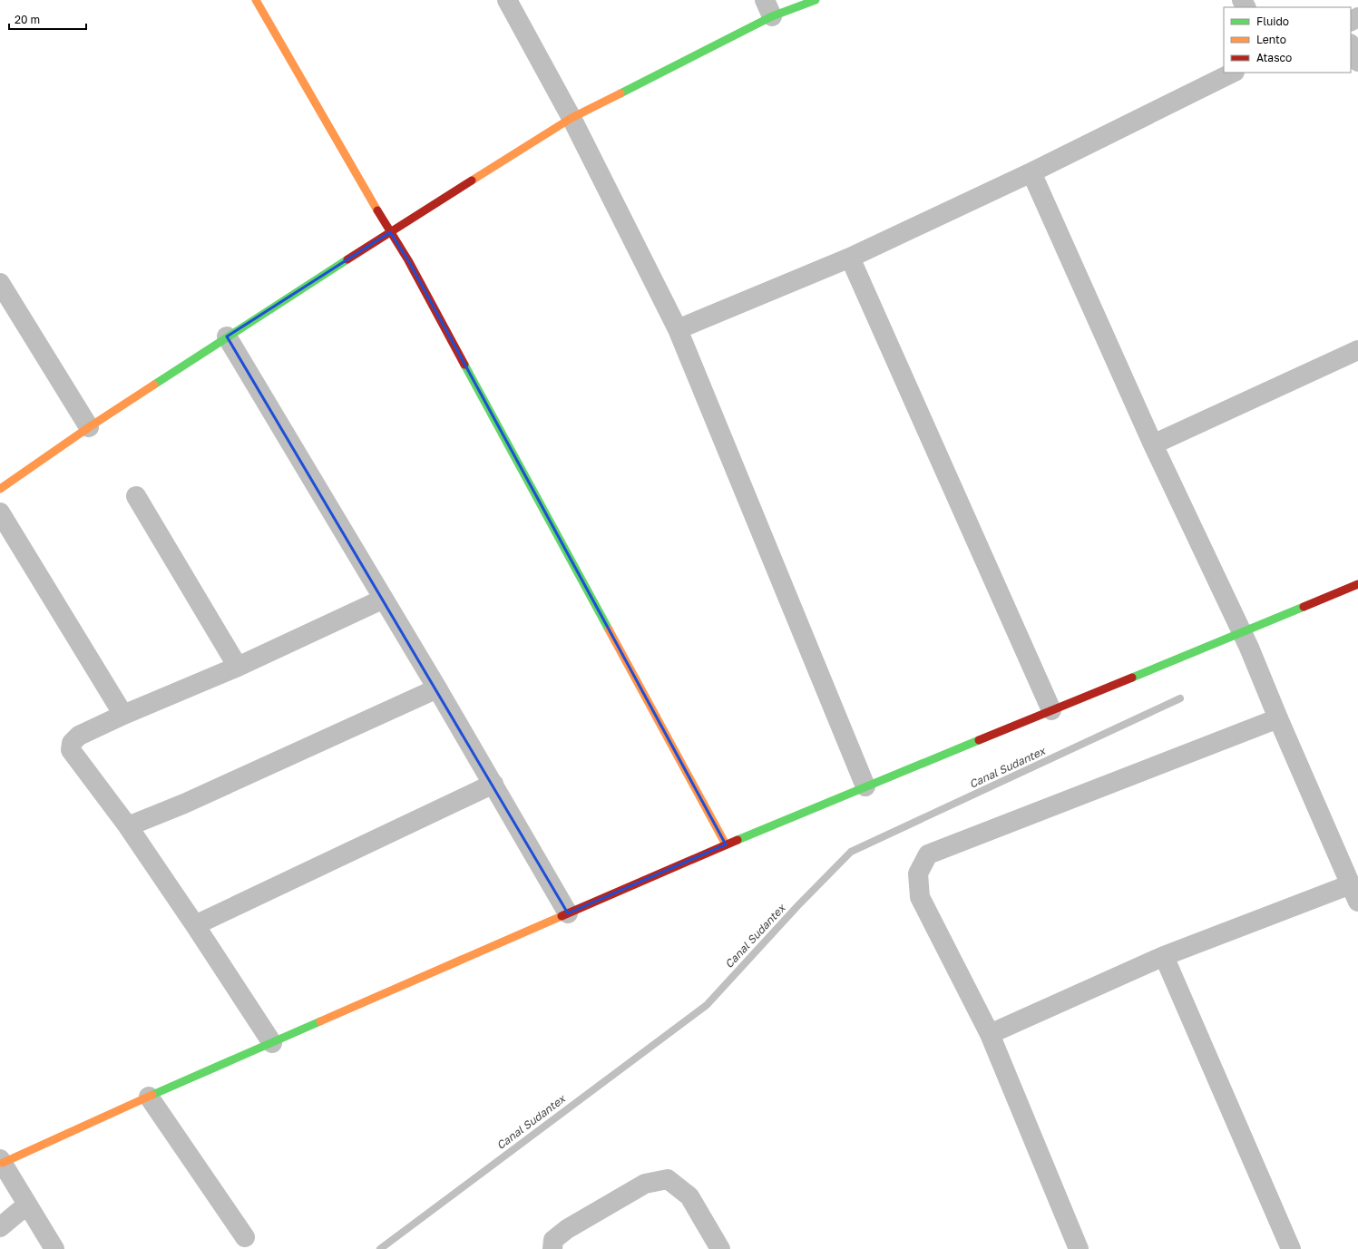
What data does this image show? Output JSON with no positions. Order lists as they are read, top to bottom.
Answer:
{
  "water": ["Canal Sudantex"],
  "legend": ["Fluido", "Lento", "Atasco"],
  "scale_bar": "20 m"
}
